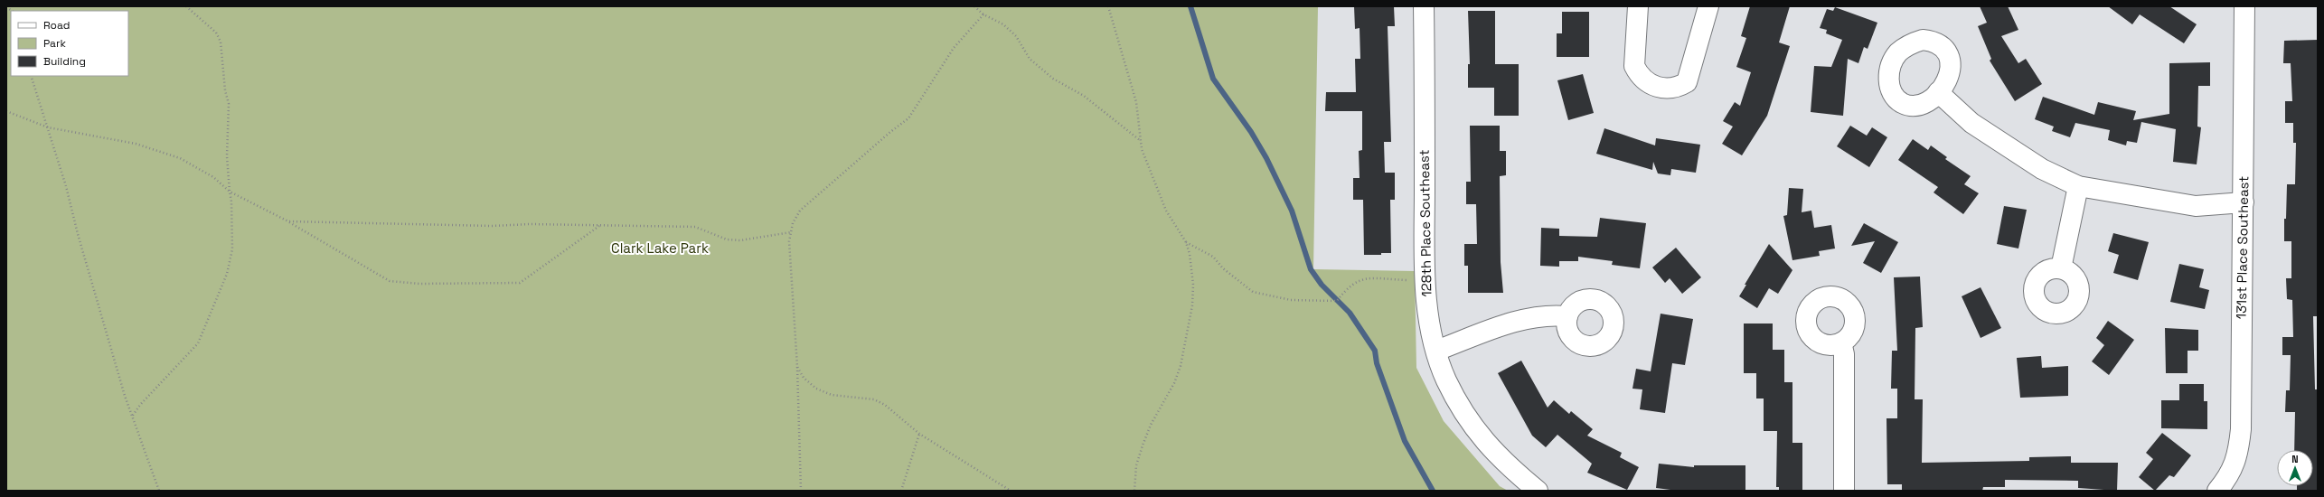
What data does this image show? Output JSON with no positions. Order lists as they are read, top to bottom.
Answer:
{
  "streets": {
    "street": ["128th Place Southeast", "131st Place Southeast"]
  },
  "parks": ["Clark Lake Park"],
  "legend": ["Road", "Park", "Building"],
  "north": "top"
}
